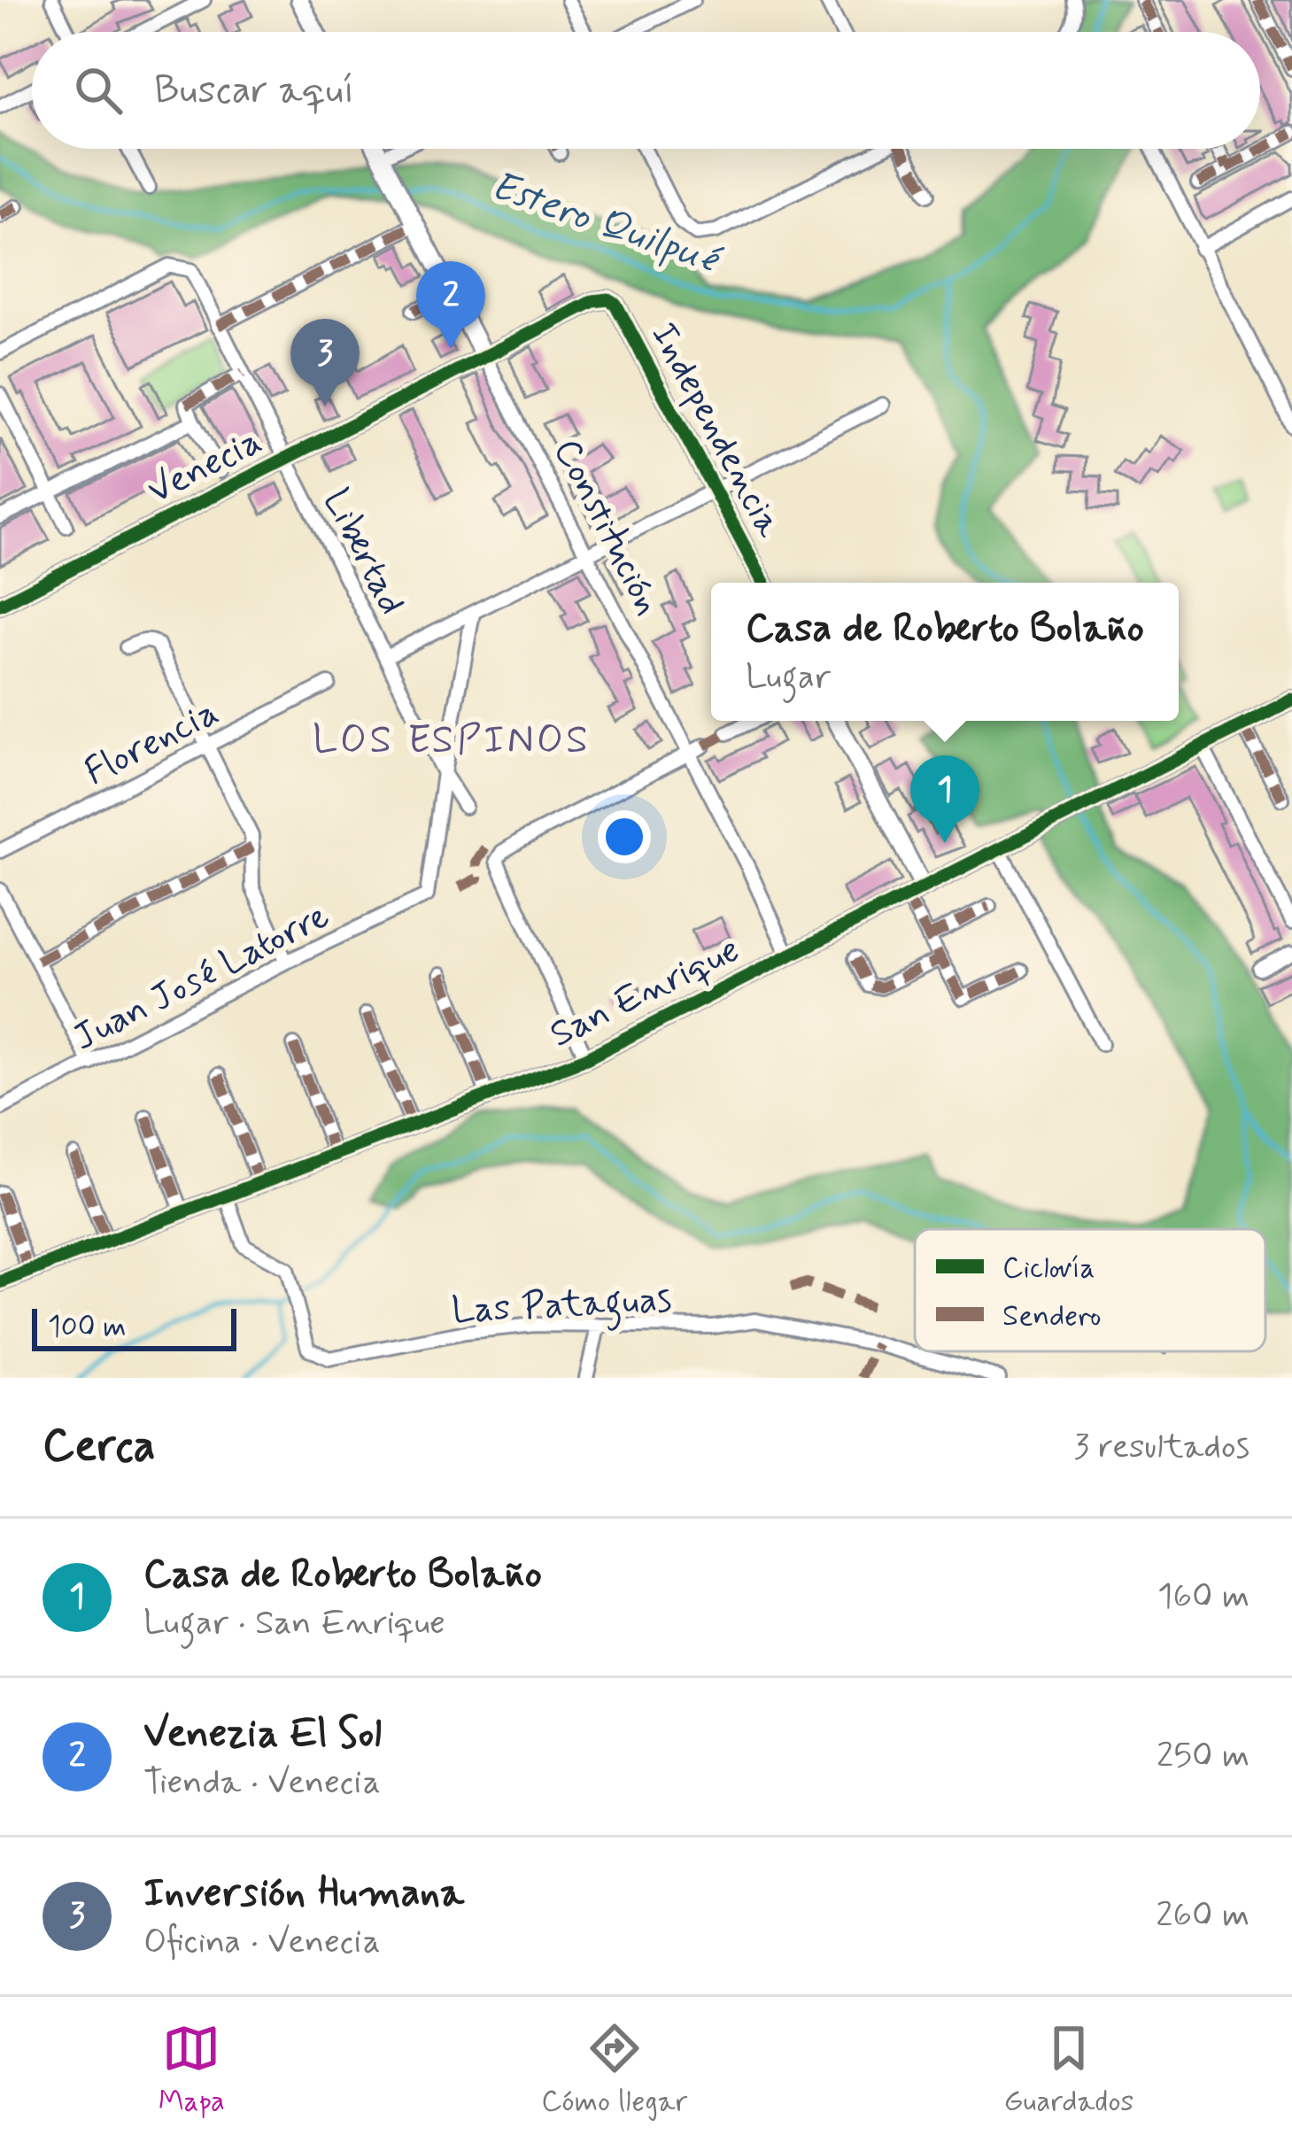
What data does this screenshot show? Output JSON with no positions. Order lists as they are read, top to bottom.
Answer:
{
  "streets": {
    "street": [
      "Independencia",
      "Venecia",
      "Constitución",
      "Libertad",
      "Florencia",
      "Juan José Latorre",
      "San Enrique",
      "Las Pataguas"
    ]
  },
  "crossings": [
    ["Independencia", "Venecia"],
    ["Venecia", "Constitución"],
    ["Venecia", "Libertad"],
    ["Constitución", "San Enrique"],
    ["Libertad", "Juan José Latorre"],
    ["San Enrique", "Las Pataguas"]
  ],
  "districts": ["LOS ESPINOS"],
  "water": ["Estero Quilpué"],
  "legend": ["Ciclovía", "Sendero"],
  "scale_bar": "100 m",
  "page": {
    "search": "Buscar aquí",
    "pins": ["2", "3", "1"],
    "popup": ["Casa de Roberto Bolaño", "Lugar"],
    "scale": "100 m",
    "heading": ["Cerca", "3 resultados"],
    "list": [
      {
        "mark": "1",
        "name": "Casa de Roberto Bolaño",
        "note": "Lugar · San Enrique",
        "value": "160 m"
      },
      {
        "mark": "2",
        "name": "Venezia El Sol",
        "note": "Tienda · Venecia",
        "value": "250 m"
      },
      {
        "mark": "3",
        "name": "Inversión Humana",
        "note": "Oficina · Venecia",
        "value": "260 m"
      }
    ],
    "nav": ["Mapa", "Cómo llegar", "Guardados"]
  }
}
